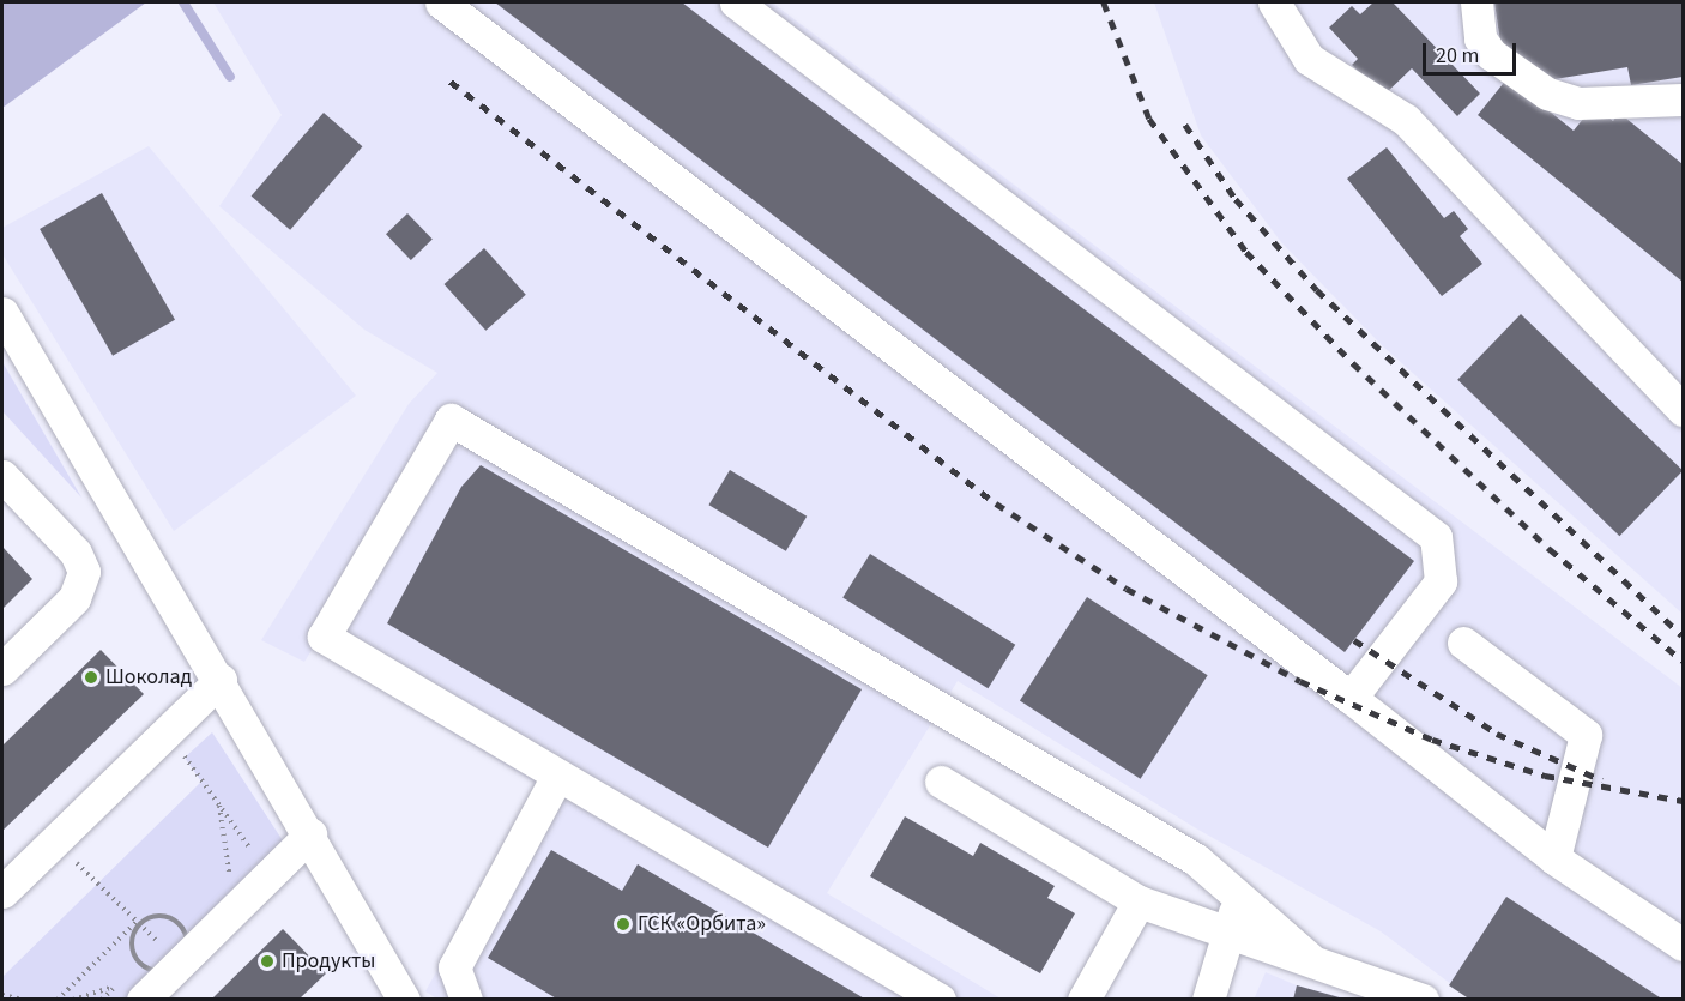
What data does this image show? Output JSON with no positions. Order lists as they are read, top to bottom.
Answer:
{
  "places": ["Шоколад", "ГСК «Орбита»", "Продукты"],
  "scale_bar": "20 m"
}
